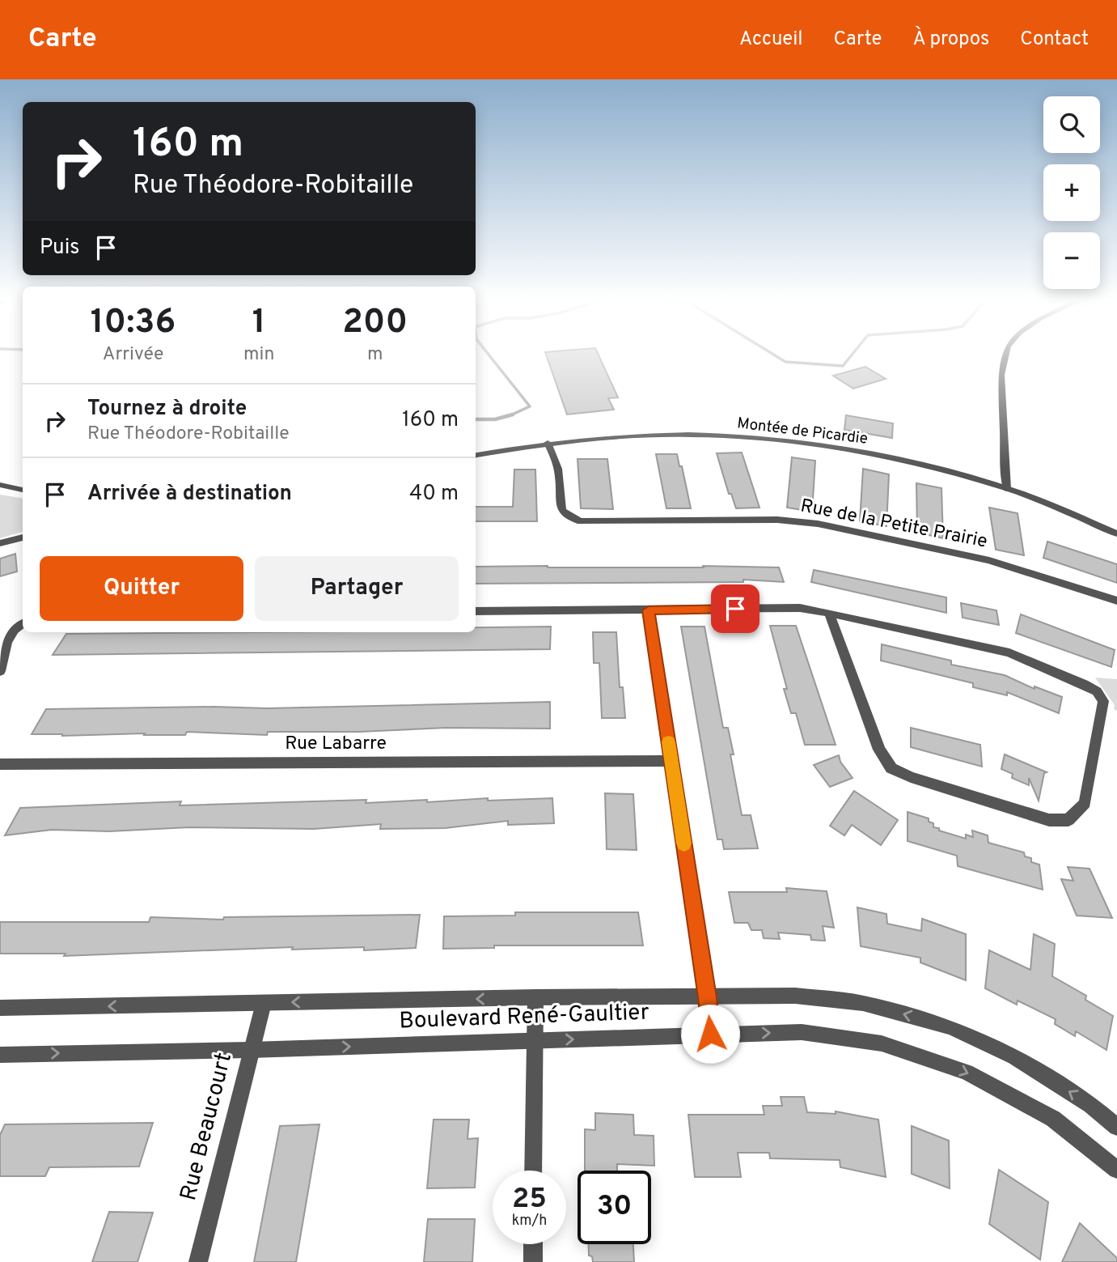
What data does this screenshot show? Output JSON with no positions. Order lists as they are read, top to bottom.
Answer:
{
  "streets": {
    "street": [
      "Montée de Picardie",
      "Rue de la Petite Prairie",
      "Rue Labarre",
      "Boulevard René-Gaultier",
      "Rue Beaucourt"
    ]
  },
  "crossings": [
    ["Montée de Picardie", "Rue de la Petite Prairie"],
    ["Boulevard René-Gaultier", "Rue Beaucourt"]
  ],
  "page": {
    "header": "Carte",
    "nav": [
      "Accueil",
      "Carte",
      "À propos",
      "Contact"
    ],
    "map_buttons": ["+", "−"],
    "turn": ["160 m", "Rue Théodore-Robitaille"],
    "then": "Puis",
    "eta": [
      "10:36",
      "Arrivée",
      "1",
      "min",
      "200",
      "m"
    ],
    "list": [
      {
        "name": "Tournez à droite",
        "note": "Rue Théodore-Robitaille",
        "value": "160 m"
      },
      {
        "name": "Arrivée à destination",
        "value": "40 m"
      }
    ],
    "buttons": ["Quitter", "Partager"],
    "speed": "25 km/h",
    "limit": "30"
  }
}
